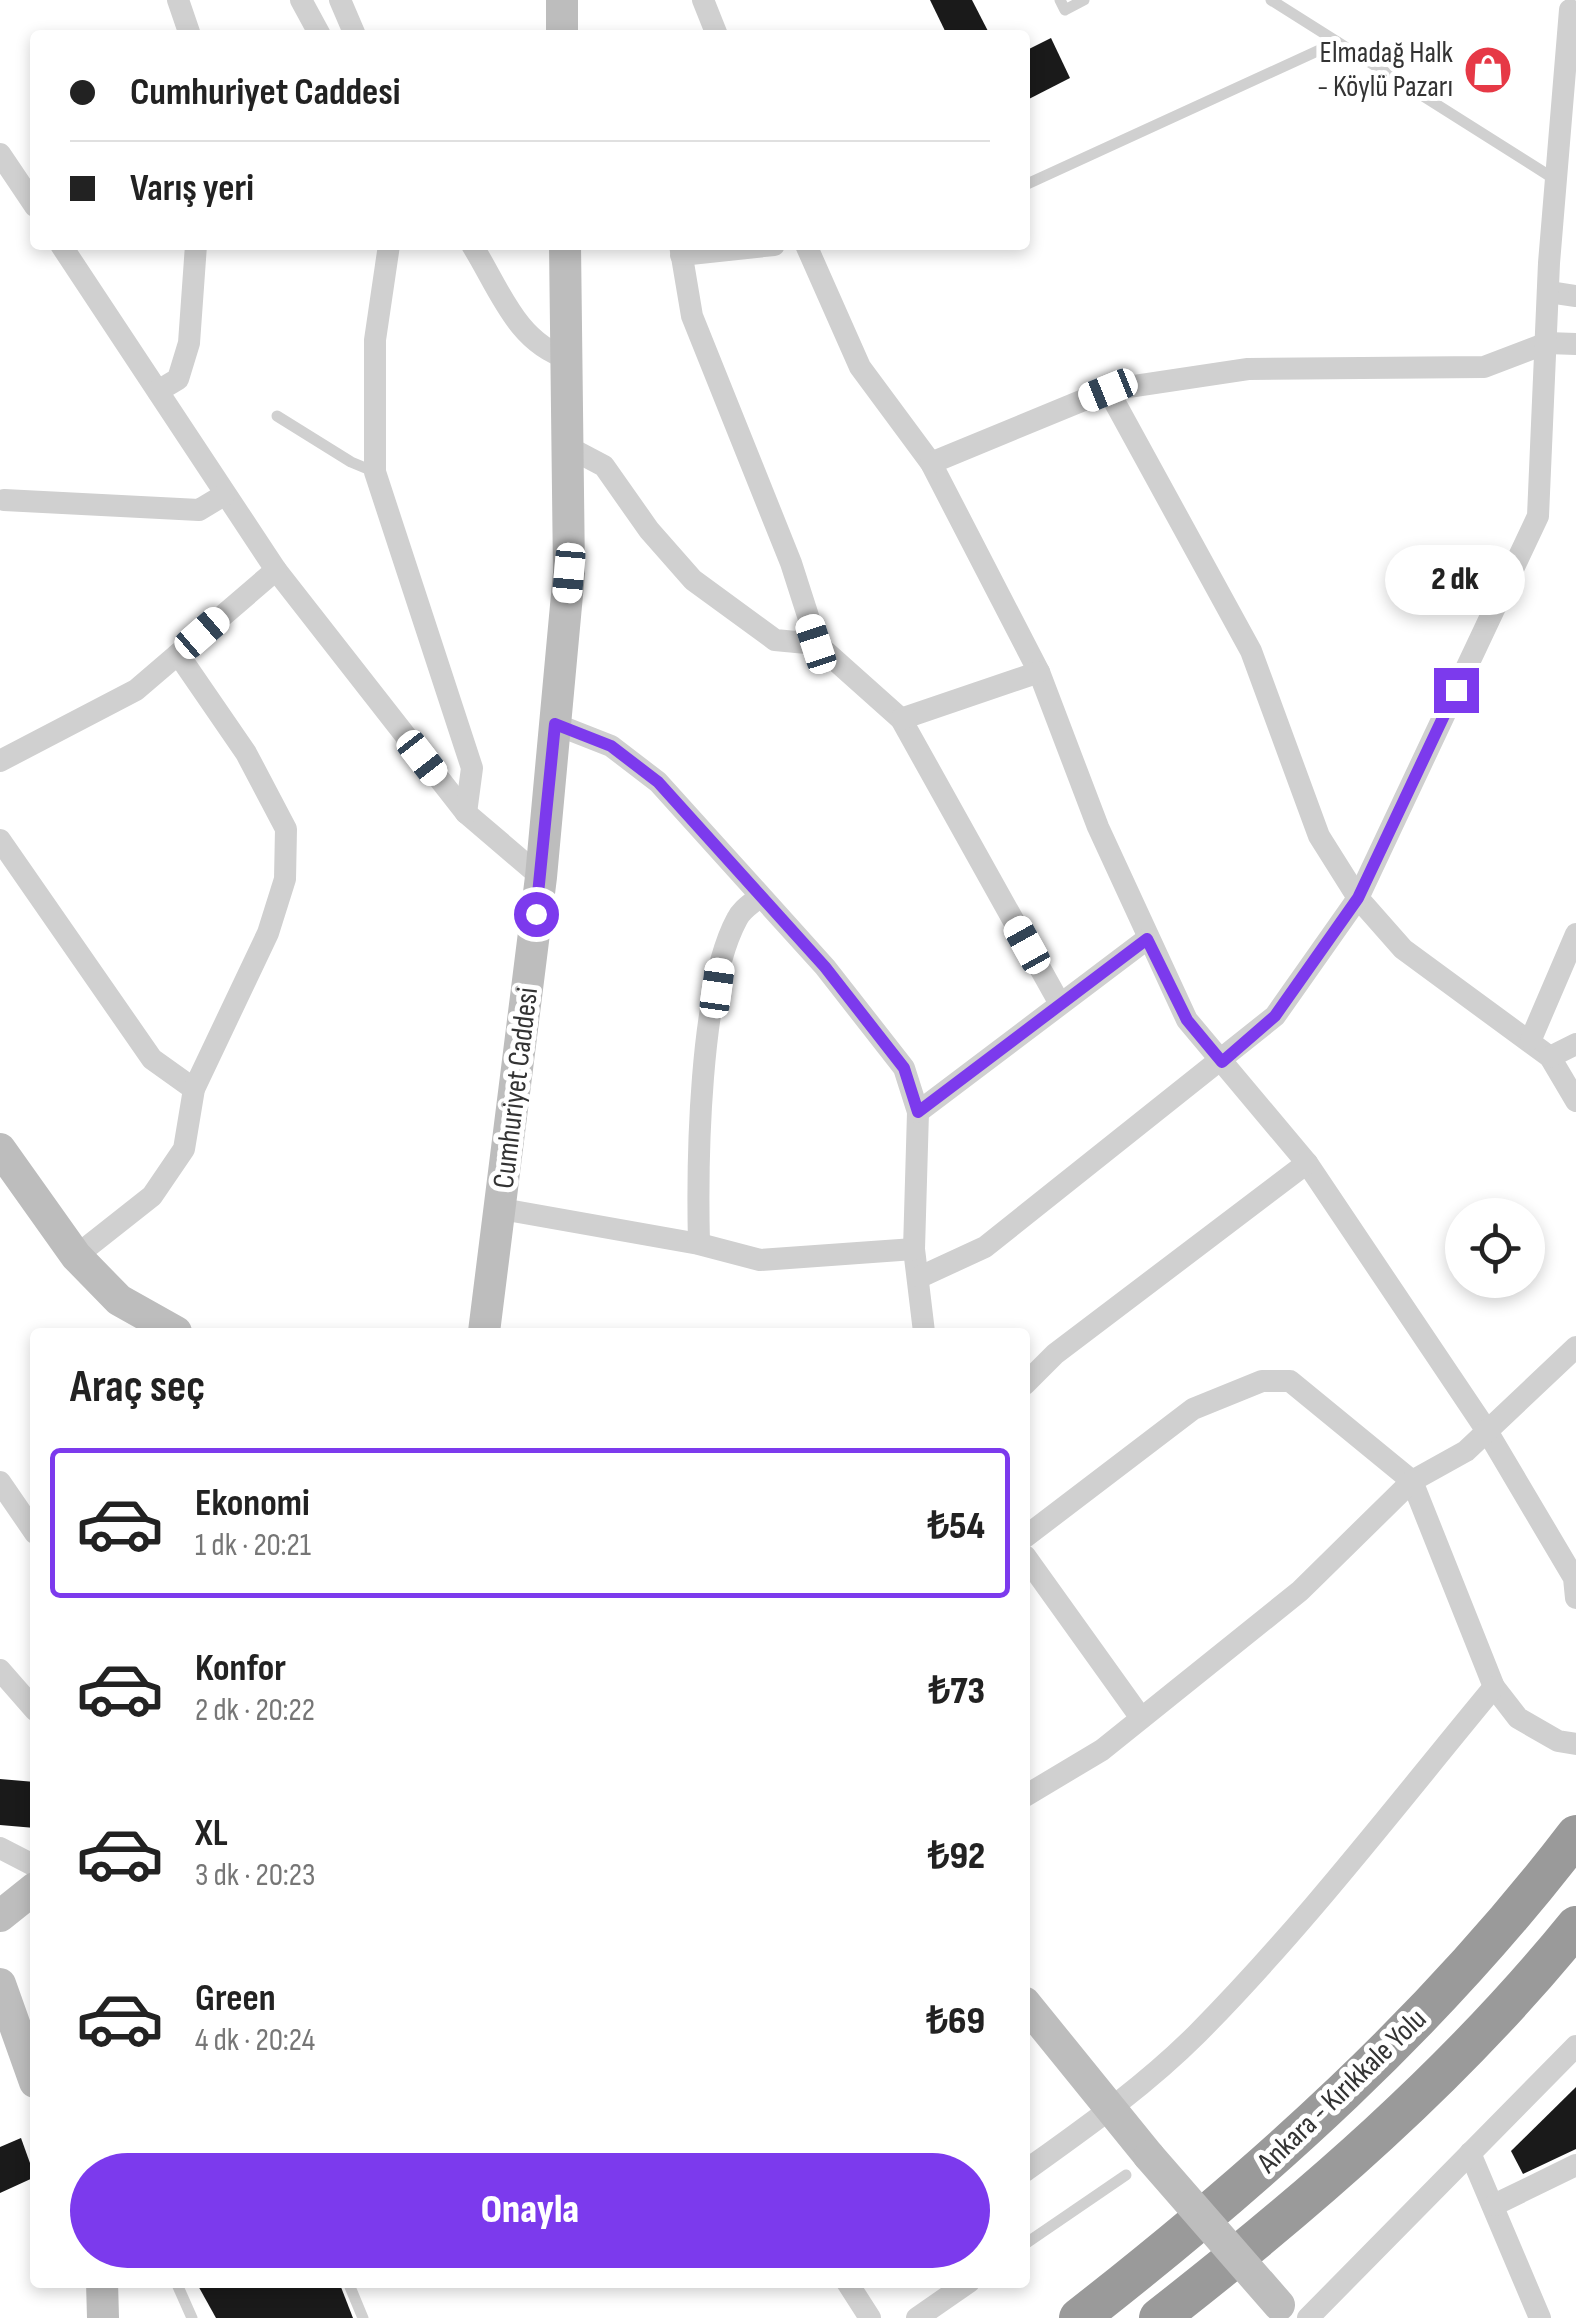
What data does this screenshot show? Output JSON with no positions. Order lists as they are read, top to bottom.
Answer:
{
  "streets": {
    "highway": ["Ankara - Kırıkkale Yolu"],
    "street": ["Cumhuriyet Caddesi"]
  },
  "places": {
    "shop": ["Elmadağ Halk - Köylü Pazarı"]
  },
  "page": {
    "banner": ["Cumhuriyet Caddesi", "Varış yeri"],
    "bubble": "2 dk",
    "heading": "Araç seç",
    "list": [
      {
        "name": "Ekonomi",
        "note": "1 dk · 20:21",
        "value": "₺54"
      },
      {
        "name": "Konfor",
        "note": "2 dk · 20:22",
        "value": "₺73"
      },
      {
        "name": "XL",
        "note": "3 dk · 20:23",
        "value": "₺92"
      },
      {
        "name": "Green",
        "note": "4 dk · 20:24",
        "value": "₺69"
      }
    ],
    "buttons": "Onayla"
  }
}
